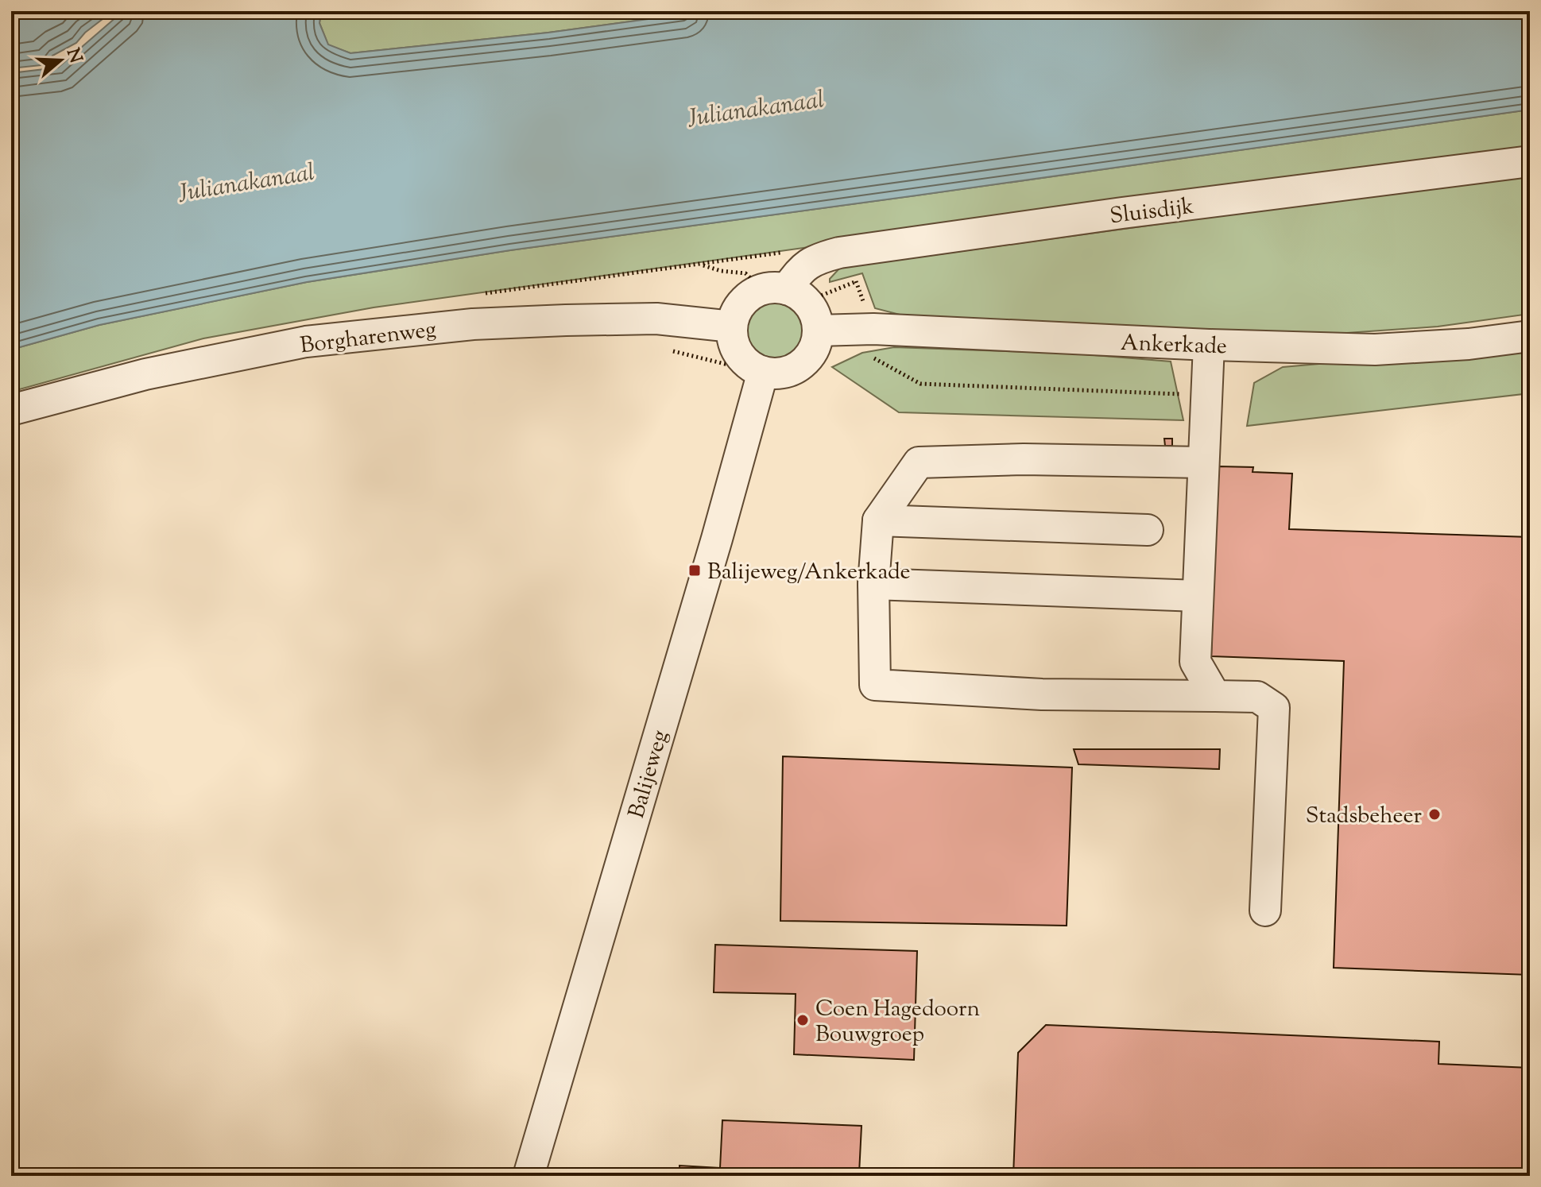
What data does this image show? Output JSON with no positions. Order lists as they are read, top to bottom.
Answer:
{
  "streets": {
    "street": [
      "Sluisdijk",
      "Borgharenweg",
      "Ankerkade",
      "Balijeweg"
    ]
  },
  "crossings": [
    ["Sluisdijk", "Borgharenweg"],
    ["Sluisdijk", "Ankerkade"],
    ["Sluisdijk", "Balijeweg"],
    ["Borgharenweg", "Ankerkade"],
    ["Borgharenweg", "Balijeweg"],
    ["Ankerkade", "Balijeweg"]
  ],
  "water": ["Julianakanaal"],
  "places": {
    "transit": ["Balijeweg/Ankerkade"],
    "other": ["Stadsbeheer", "Coen Hagedoorn Bouwgroep"]
  },
  "north": "right"
}
